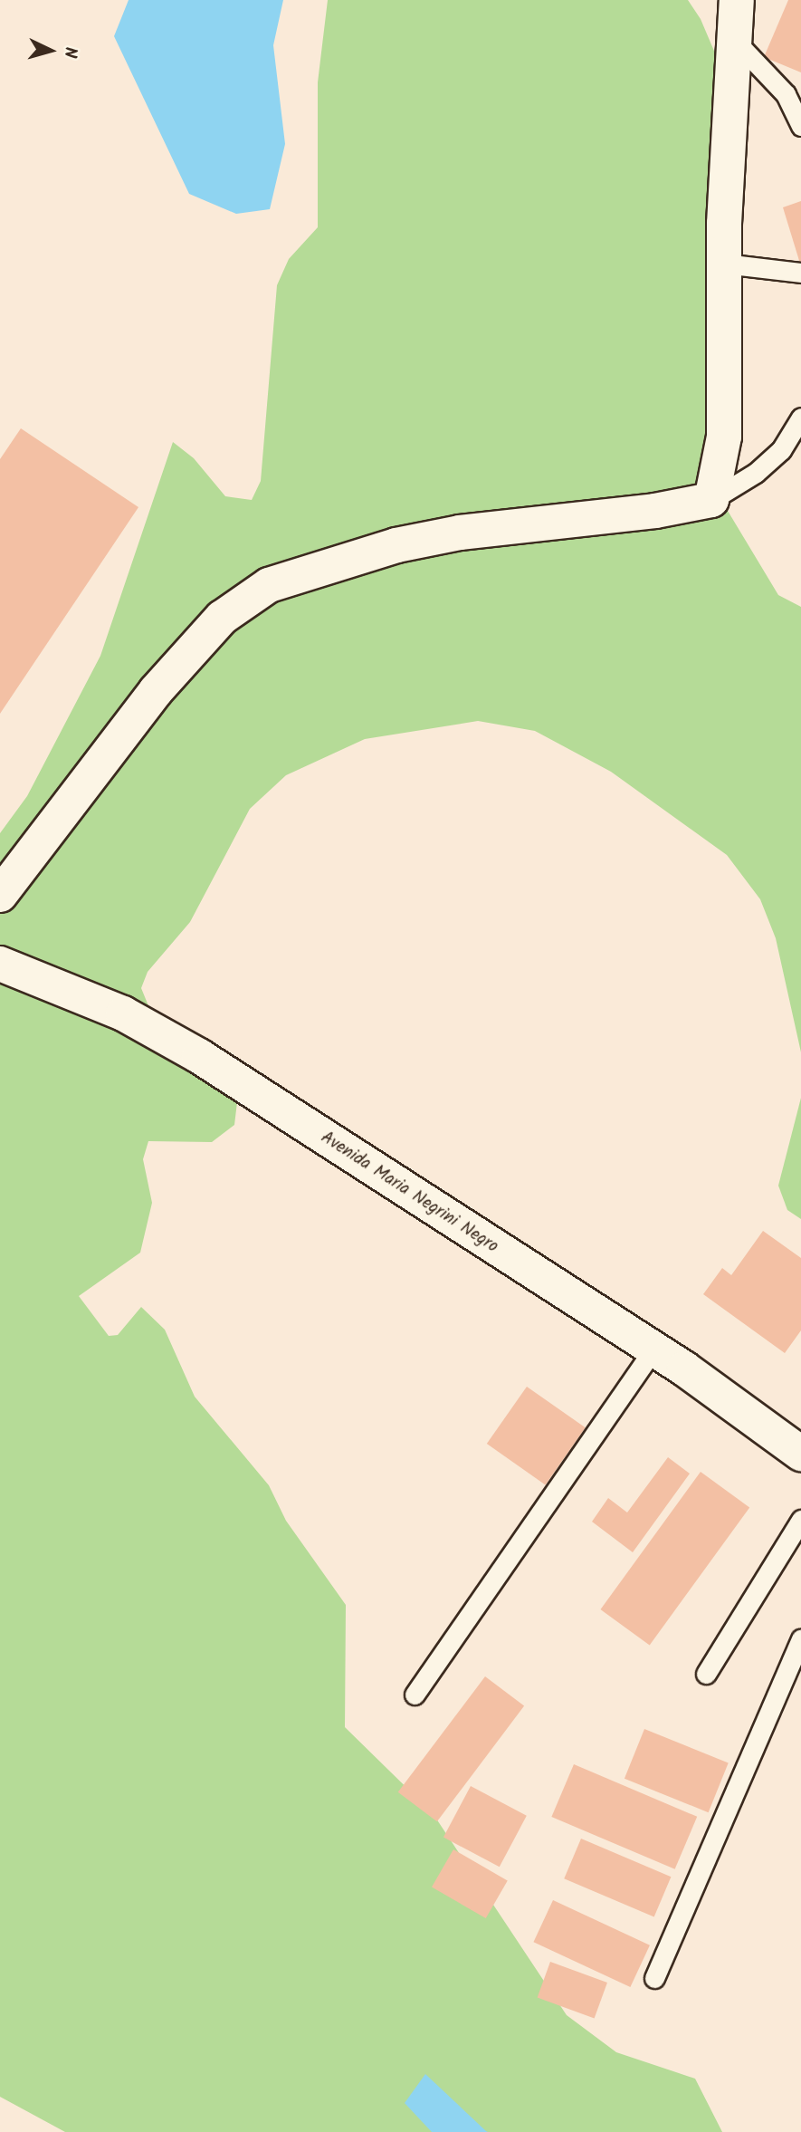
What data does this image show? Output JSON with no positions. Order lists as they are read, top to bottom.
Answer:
{
  "streets": {
    "street": ["Avenida Maria Negrini Negro"]
  },
  "north": "right"
}
